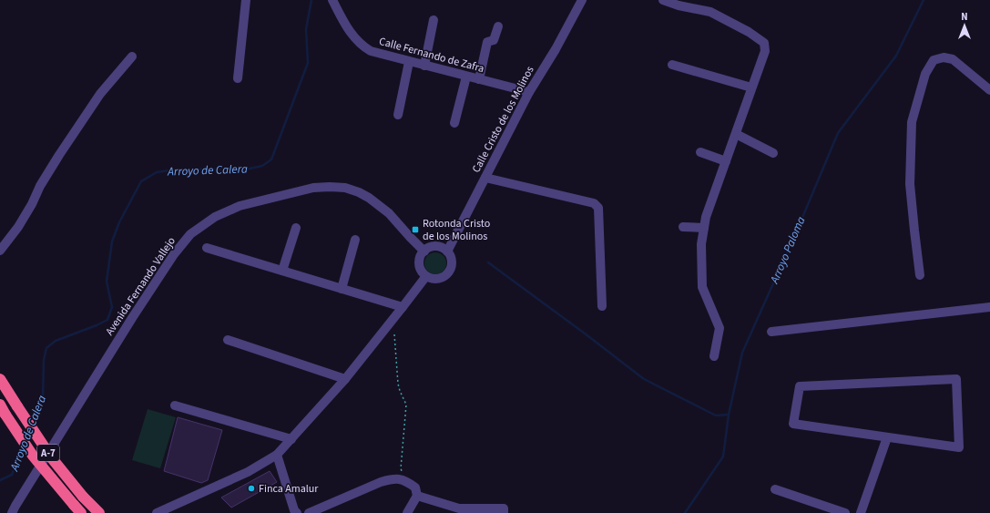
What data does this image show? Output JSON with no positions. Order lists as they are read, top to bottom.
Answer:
{
  "streets": {
    "highway": ["A-7"],
    "street": ["Calle Fernando de Zafra", "Calle Cristo de los Molinos", "Avenida Fernando Vallejo"]
  },
  "crossings": [
    ["Calle Fernando de Zafra", "Calle Cristo de los Molinos"],
    ["Calle Cristo de los Molinos", "Avenida Fernando Vallejo"]
  ],
  "water": ["Arroyo de Calera", "Arroyo Paloma"],
  "places": {
    "transit": ["Rotonda Cristo de los Molinos"],
    "other": ["Finca Amalur"]
  },
  "north": "top"
}
